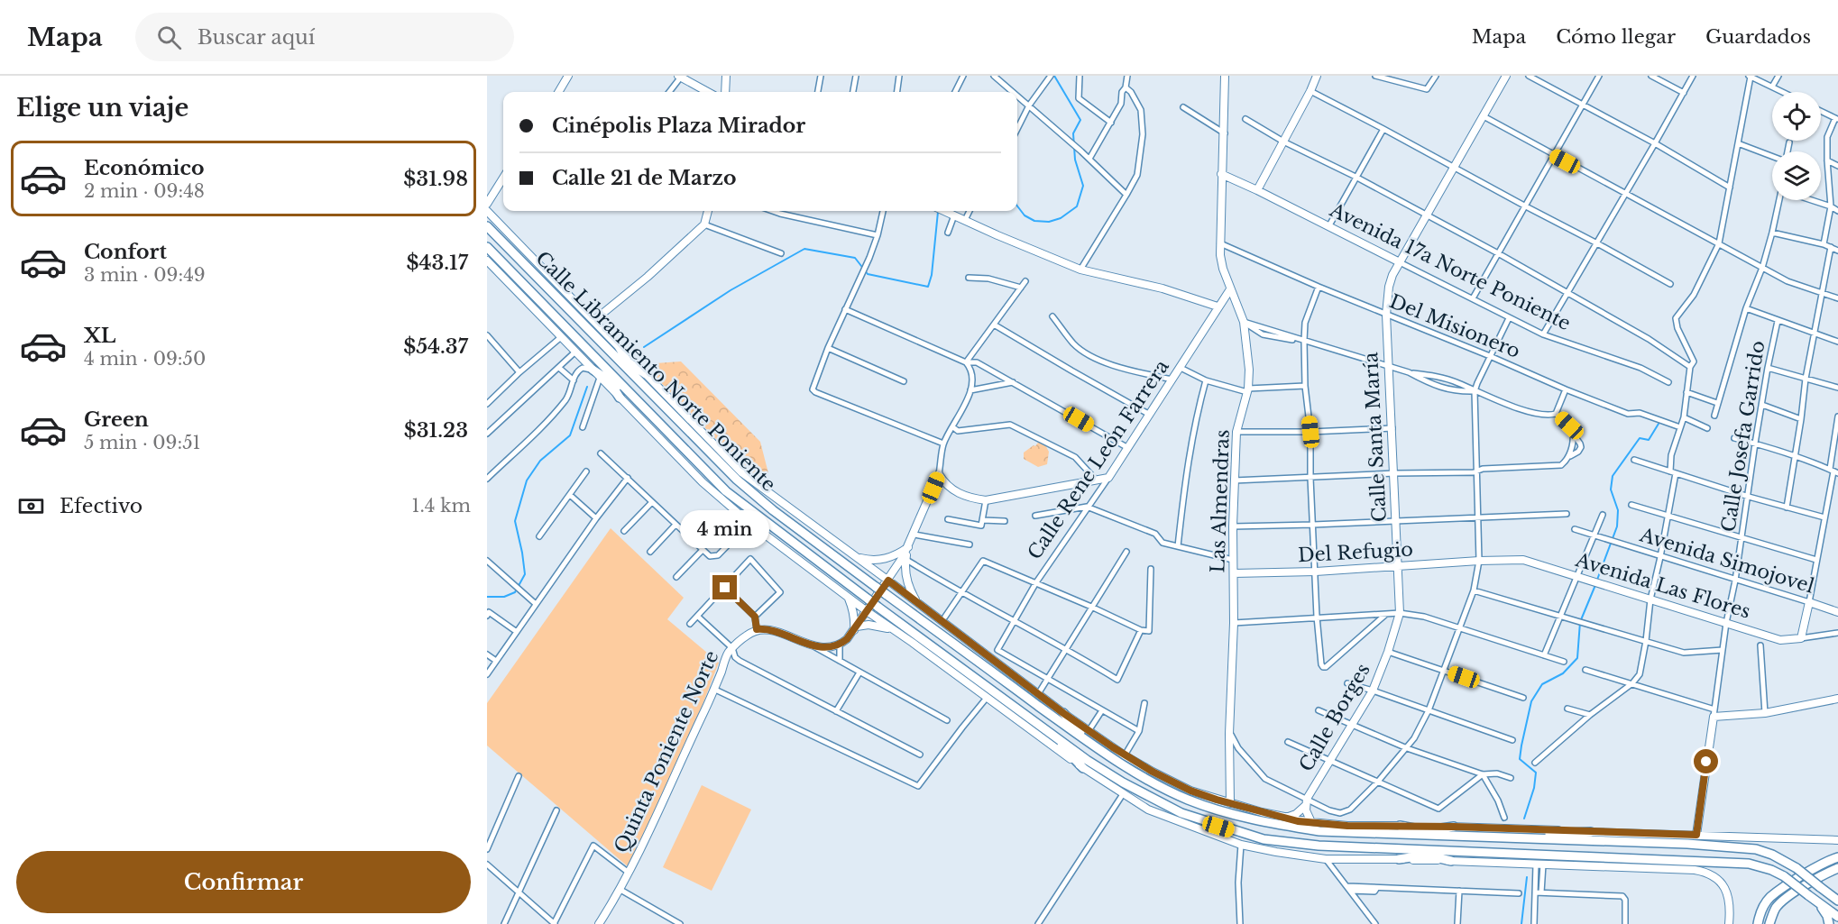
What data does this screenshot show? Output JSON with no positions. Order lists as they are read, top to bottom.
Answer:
{
  "streets": {
    "highway": ["Calle Libramiento Norte Poniente"],
    "street": [
      "Avenida 17a Norte Poniente",
      "Del Misionero",
      "Calle Josefa Garrido",
      "Calle Santa María",
      "Calle Rene León Farrera",
      "Las Almendras",
      "Del Refugio",
      "Avenida Simojovel",
      "Avenida Las Flores",
      "Calle Borges",
      "Quinta Poniente Norte"
    ]
  },
  "crossings": [
    ["Avenida 17a Norte Poniente", "Calle Santa María"],
    ["Avenida 17a Norte Poniente", "Las Almendras"],
    ["Del Misionero", "Calle Santa María"],
    ["Del Misionero", "Las Almendras"],
    ["Calle Josefa Garrido", "Avenida Simojovel"],
    ["Calle Josefa Garrido", "Avenida Las Flores"],
    ["Calle Santa María", "Del Refugio"],
    ["Calle Santa María", "Calle Borges"],
    ["Calle Rene León Farrera", "Las Almendras"],
    ["Las Almendras", "Del Refugio"],
    ["Del Refugio", "Avenida Las Flores"]
  ],
  "page": {
    "header": "Mapa",
    "search": "Buscar aquí",
    "nav": ["Mapa", "Cómo llegar", "Guardados"],
    "heading": "Elige un viaje",
    "banner": ["Cinépolis Plaza Mirador", "Calle 21 de Marzo"],
    "list": [
      {
        "name": "Económico",
        "note": "2 min · 09:48",
        "value": "$31.98"
      },
      {
        "name": "Confort",
        "note": "3 min · 09:49",
        "value": "$43.17"
      },
      {
        "name": "XL",
        "note": "4 min · 09:50",
        "value": "$54.37"
      },
      {
        "name": "Green",
        "note": "5 min · 09:51",
        "value": "$31.23"
      }
    ],
    "pay": ["Efectivo", "1.4 km"],
    "bubble": "4 min",
    "buttons": "Confirmar"
  }
}
